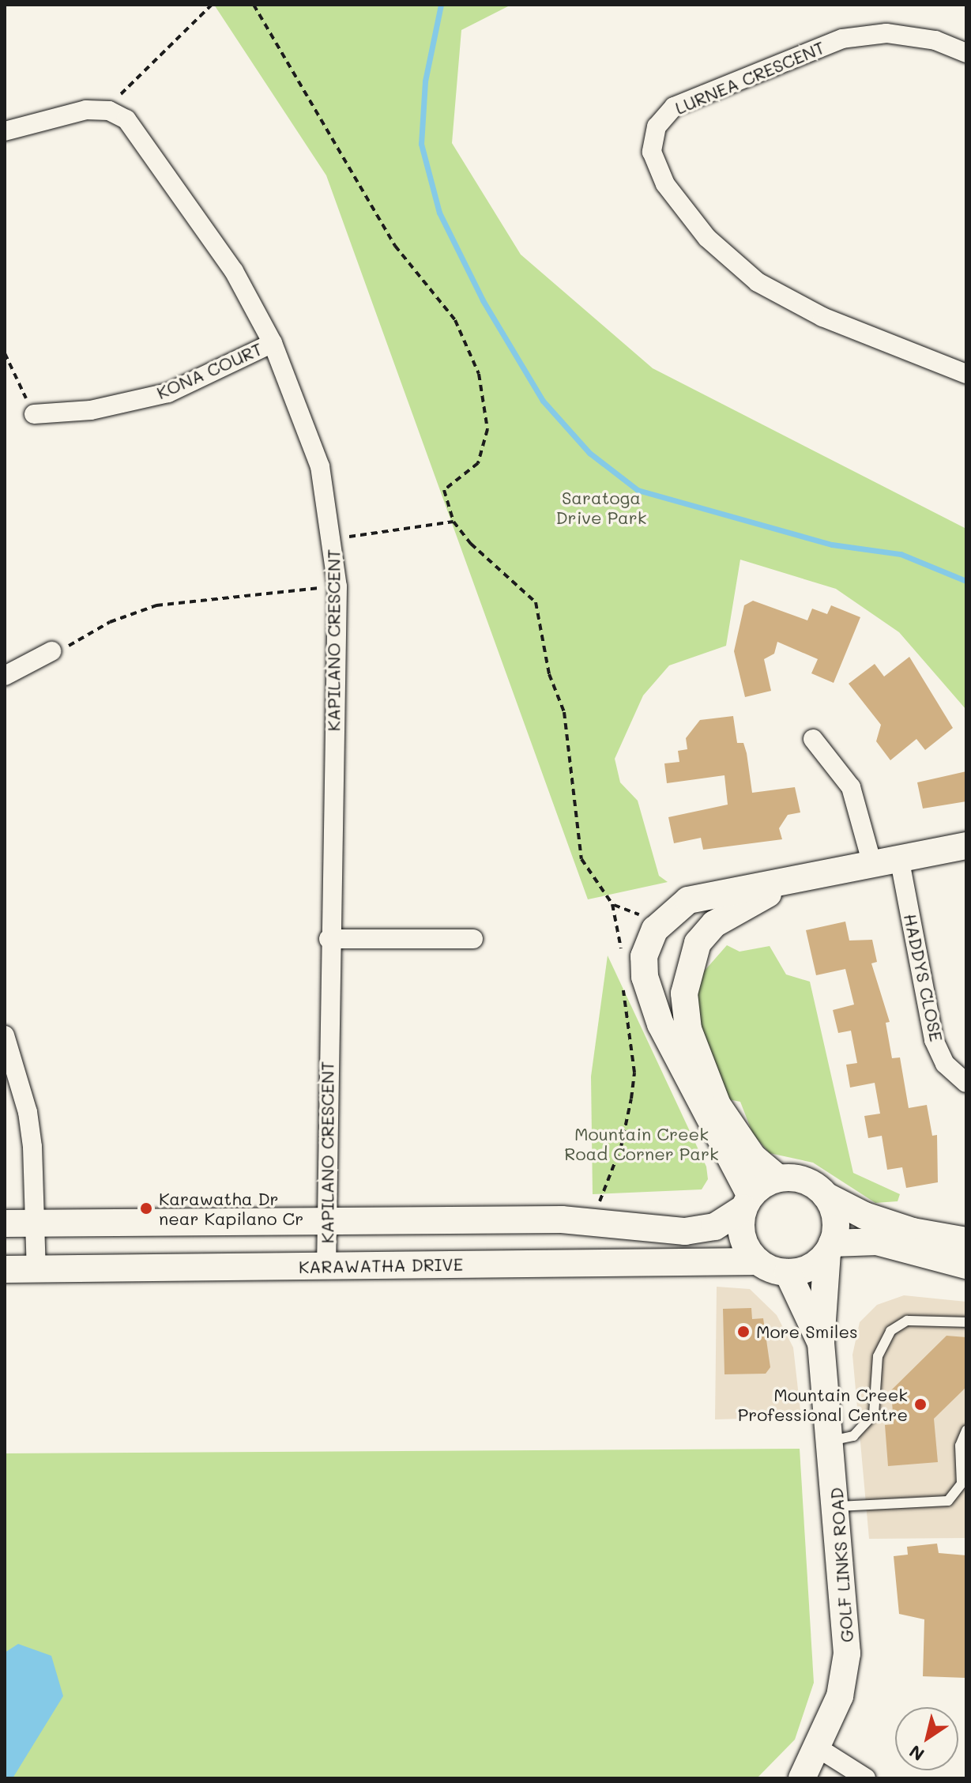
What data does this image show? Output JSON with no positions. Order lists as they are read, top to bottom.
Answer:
{
  "streets": {
    "main road": ["KARAWATHA DRIVE", "GOLF LINKS ROAD"],
    "street": [
      "LURNEA CRESCENT",
      "KONA COURT",
      "KAPILANO CRESCENT",
      "HADDYS CLOSE"
    ]
  },
  "crossings": [
    ["KONA COURT", "KAPILANO CRESCENT"],
    ["KAPILANO CRESCENT", "KARAWATHA DRIVE"],
    ["KARAWATHA DRIVE", "GOLF LINKS ROAD"]
  ],
  "parks": ["Saratoga Drive Park", "Mountain Creek Road Corner Park"],
  "places": ["Karawatha Dr near Kapilano Cr", "More Smiles", "Mountain Creek Professional Centre"],
  "north": "bottom left"
}
